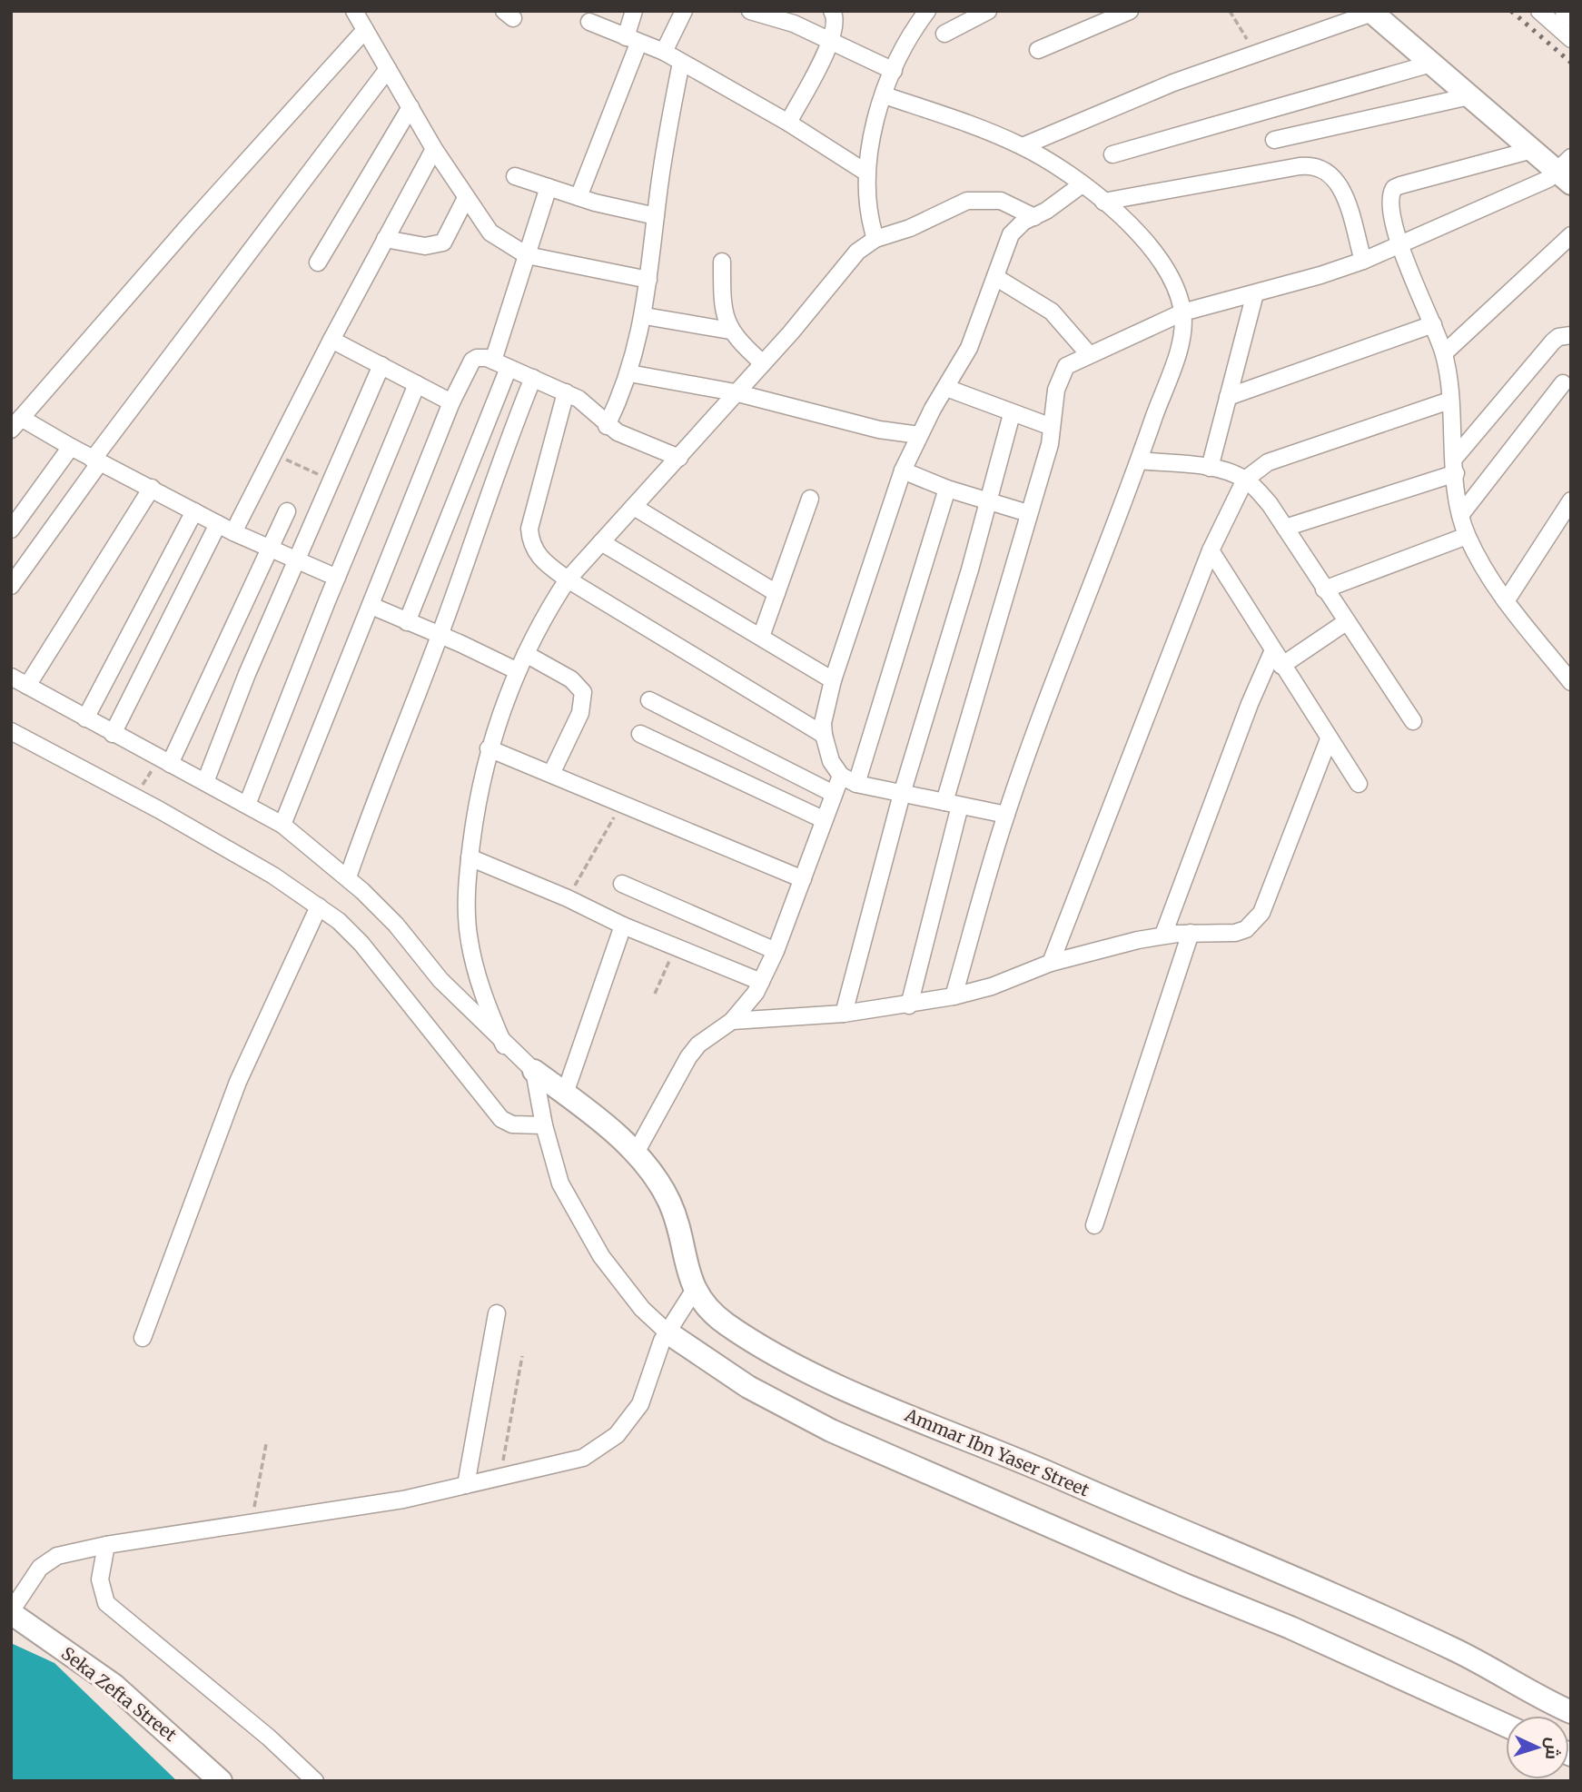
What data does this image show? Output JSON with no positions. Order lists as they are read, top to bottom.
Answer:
{
  "streets": {
    "street": ["Ammar Ibn Yaser Street", "Seka Zefta Street"]
  },
  "north": "right"
}
